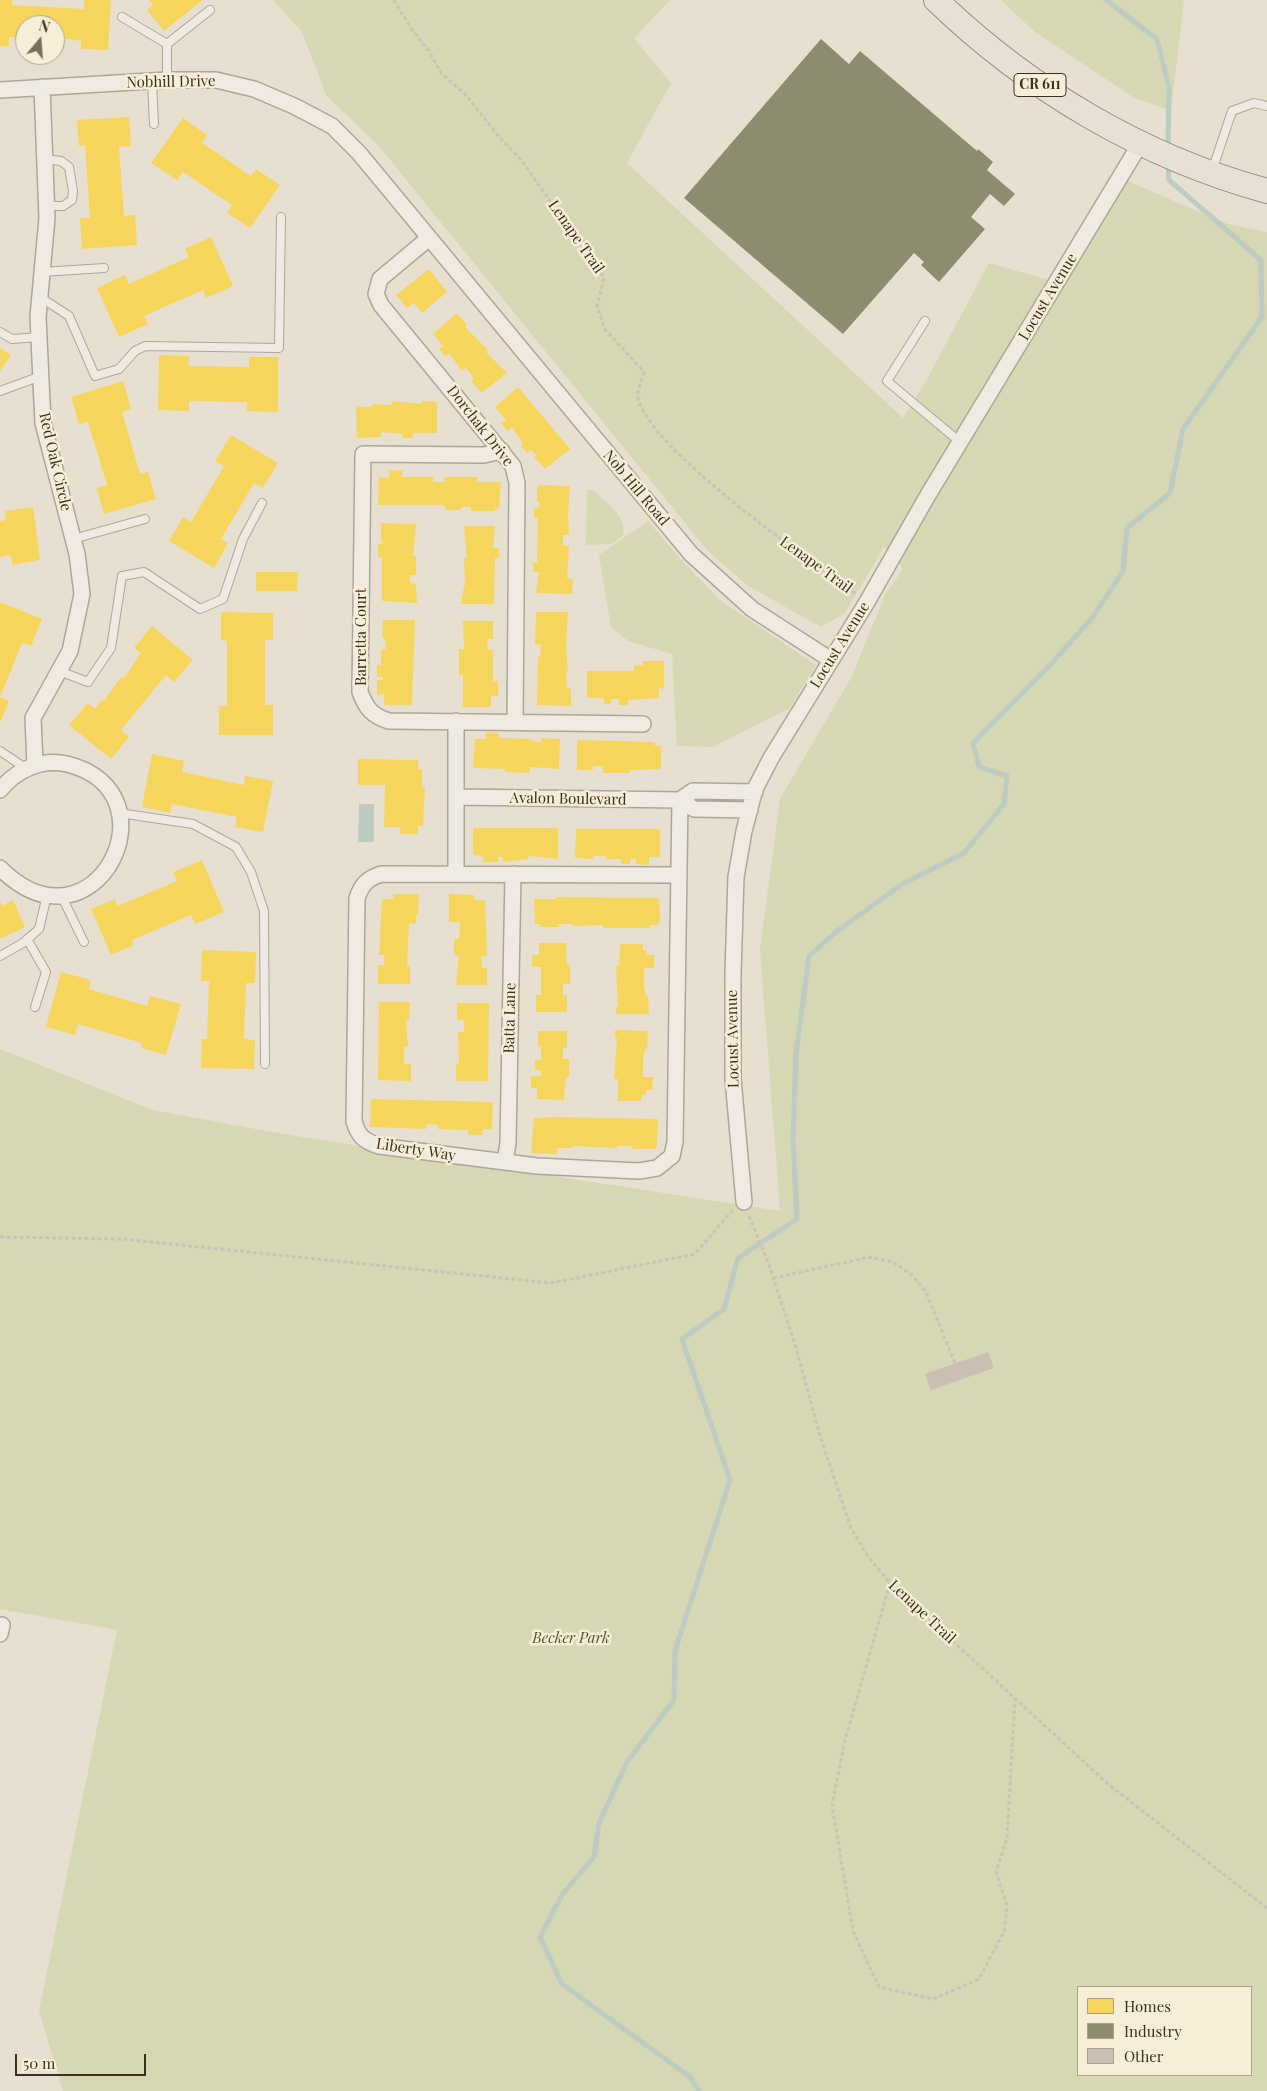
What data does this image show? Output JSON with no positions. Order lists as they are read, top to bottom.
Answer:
{
  "streets": {
    "main road": ["CR 611"],
    "street": [
      "Nobhill Drive",
      "Locust Avenue",
      "Dorchak Drive",
      "Red Oak Circle",
      "Nob Hill Road",
      "Barretta Court",
      "Avalon Boulevard",
      "Batta Lane",
      "Liberty Way"
    ],
    "path": ["Lenape Trail"]
  },
  "crossings": [
    ["Nobhill Drive", "Dorchak Drive"],
    ["Nobhill Drive", "Red Oak Circle"],
    ["Nobhill Drive", "Nob Hill Road"],
    ["CR 611", "Locust Avenue"],
    ["Lenape Trail", "Locust Avenue"],
    ["Locust Avenue", "Nob Hill Road"],
    ["Locust Avenue", "Avalon Boulevard"],
    ["Dorchak Drive", "Barretta Court"],
    ["Avalon Boulevard", "Liberty Way"],
    ["Batta Lane", "Liberty Way"]
  ],
  "parks": ["Becker Park"],
  "legend": ["Homes", "Industry", "Other"],
  "scale_bar": "50 m",
  "north": "top"
}
